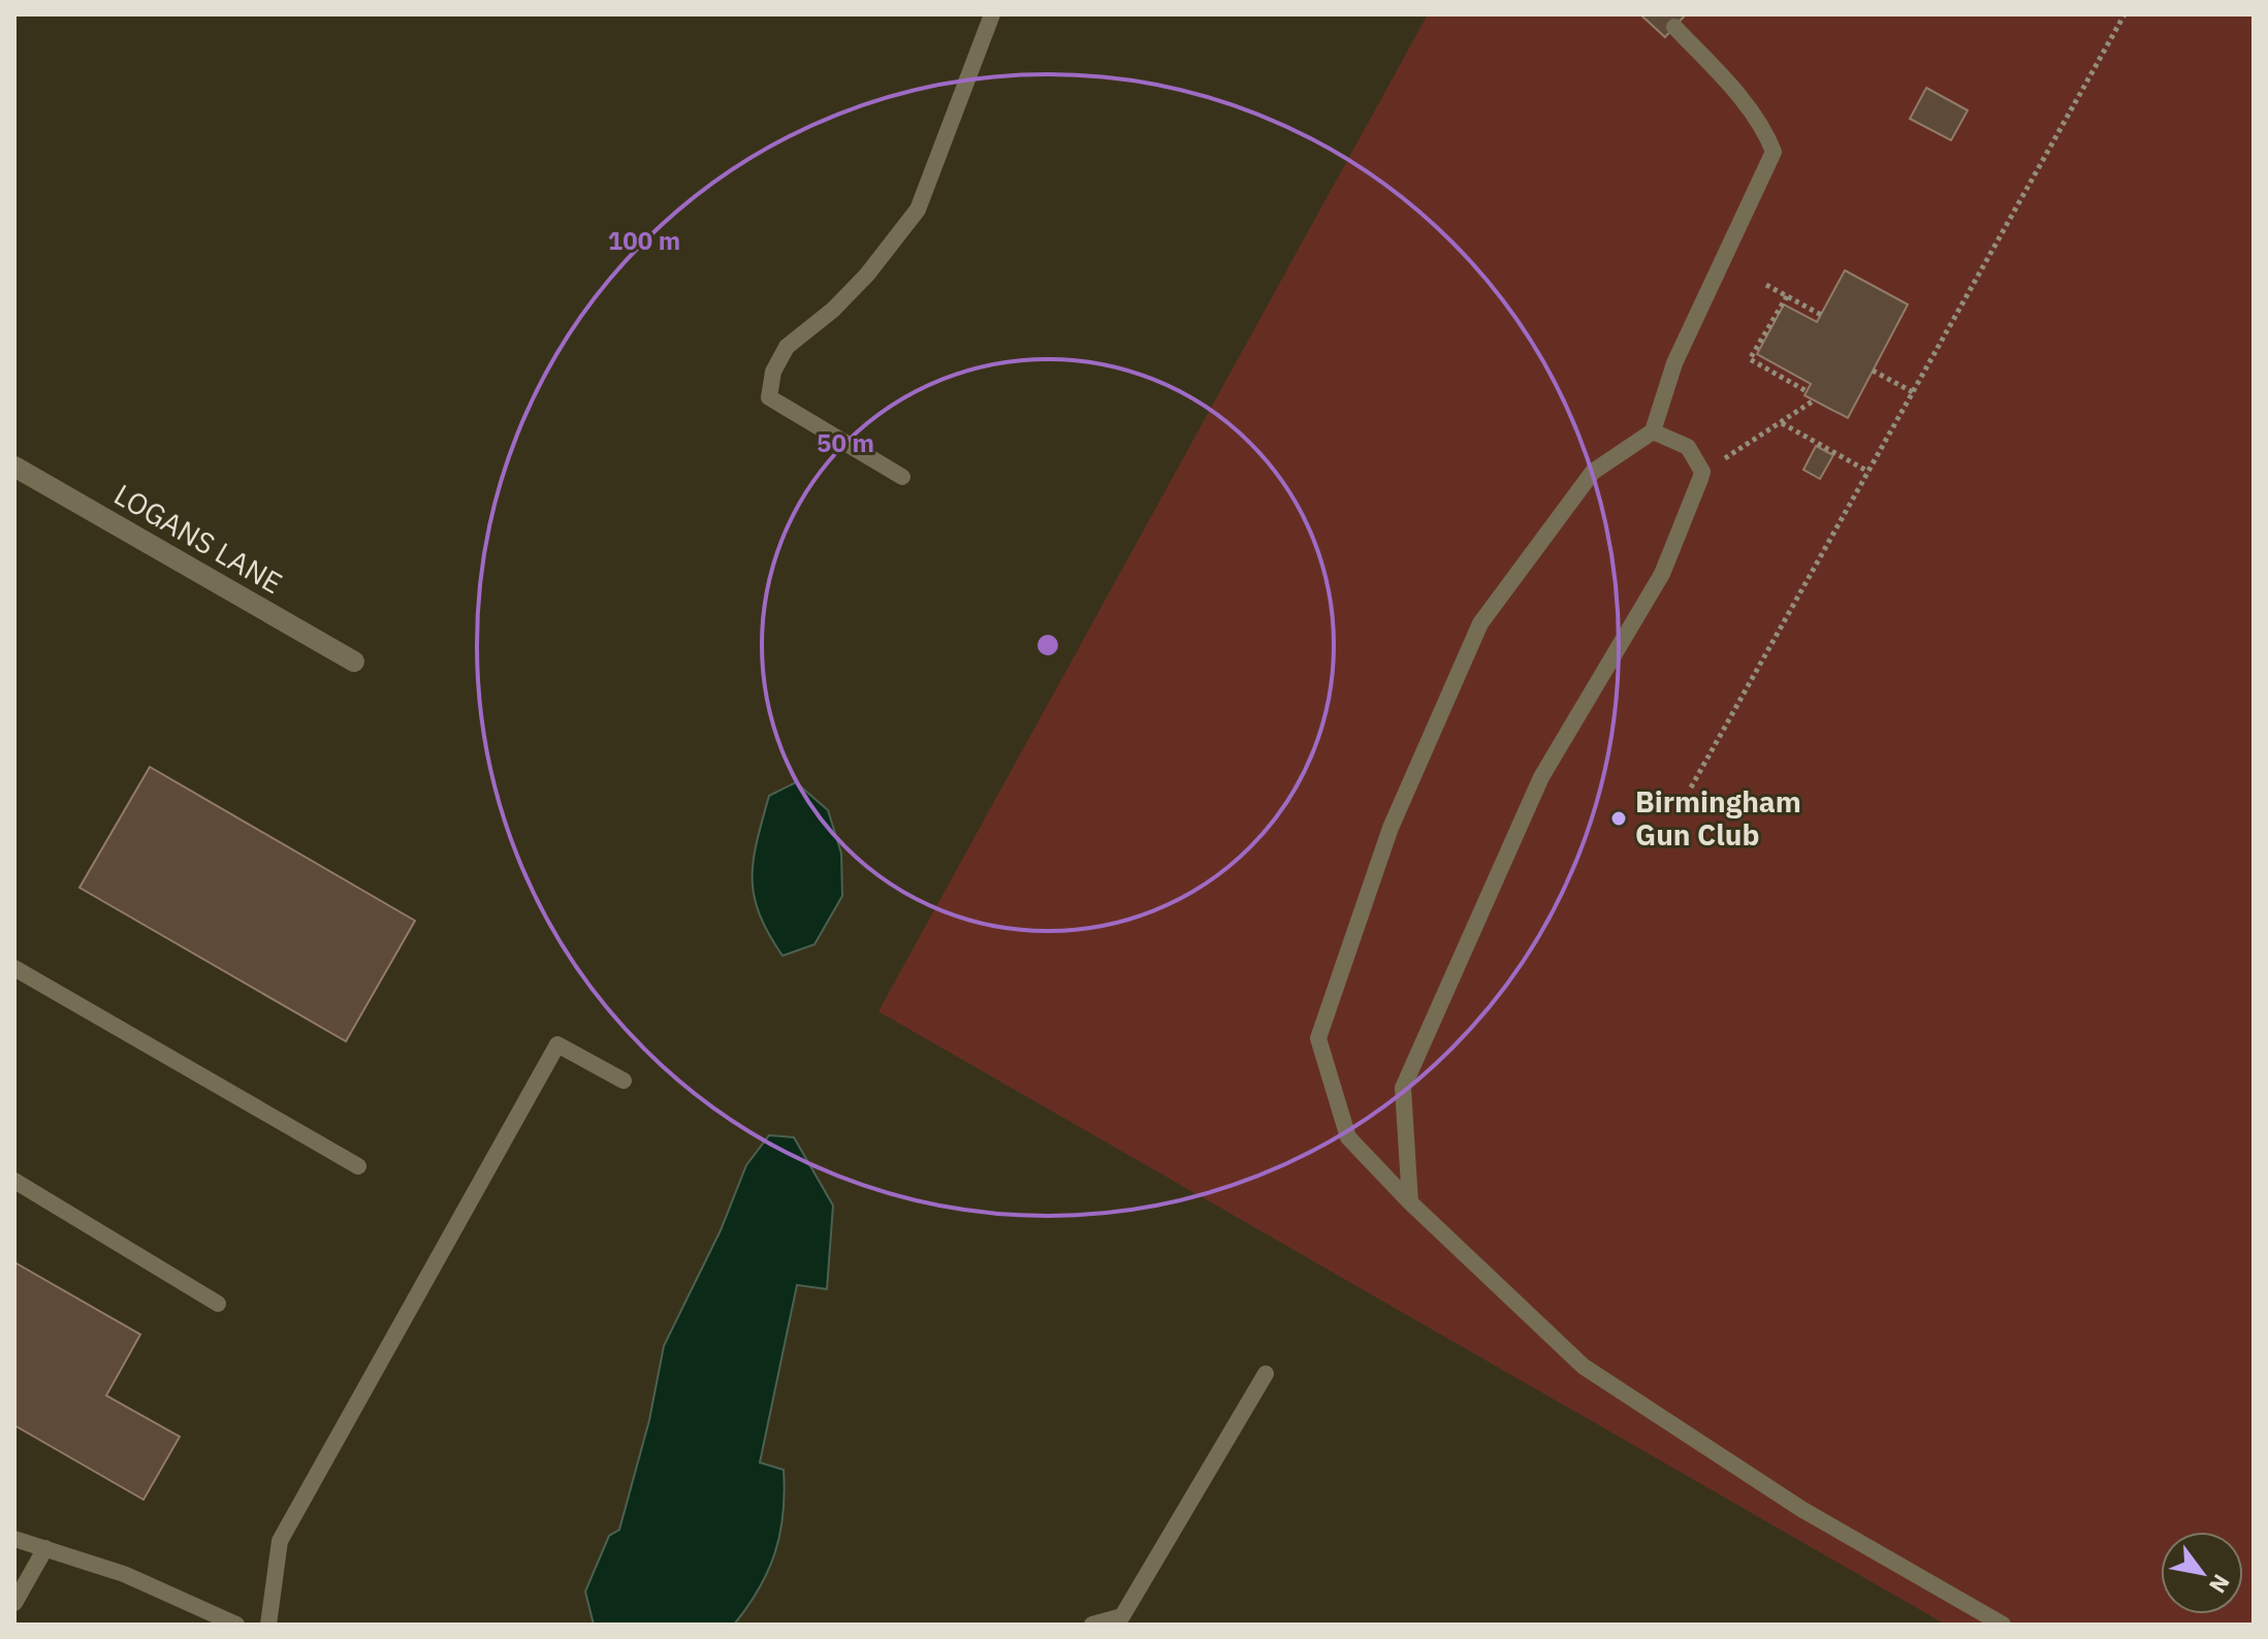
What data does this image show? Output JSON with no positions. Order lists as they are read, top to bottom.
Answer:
{
  "streets": {
    "street": ["LOGANS LANE"]
  },
  "places": ["Birmingham Gun Club"],
  "north": "bottom right",
  "rings": ["100 m", "50 m"]
}
